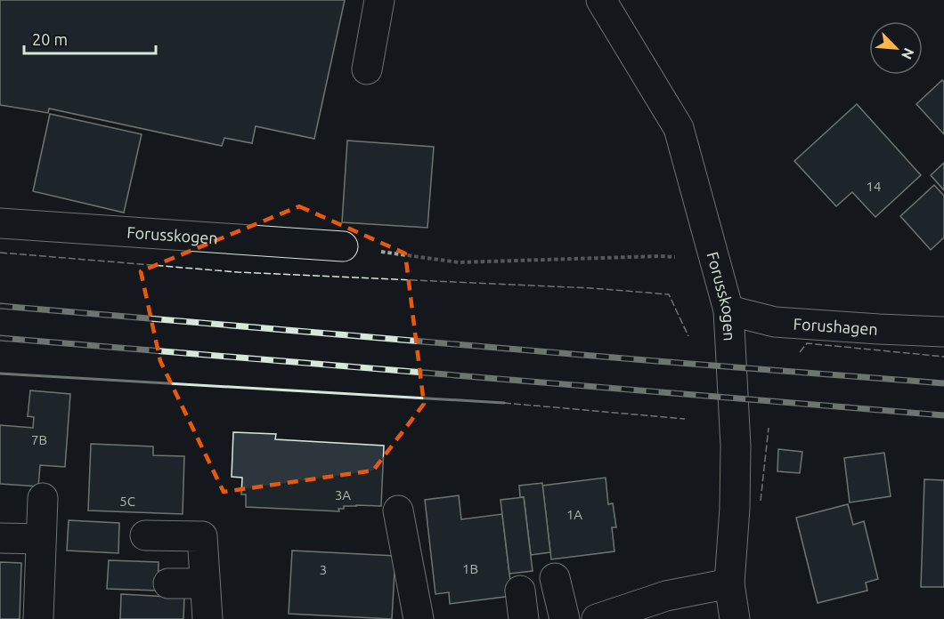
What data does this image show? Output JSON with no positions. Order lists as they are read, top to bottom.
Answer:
{
  "streets": {
    "street": ["Forusskogen", "Forushagen"]
  },
  "crossings": [
    ["Forusskogen", "Forushagen"]
  ],
  "house_numbers": [
    "14",
    "7B",
    "3A",
    "5C",
    "1A",
    "1B",
    "3"
  ],
  "scale_bar": "20 m",
  "north": "bottom right"
}
